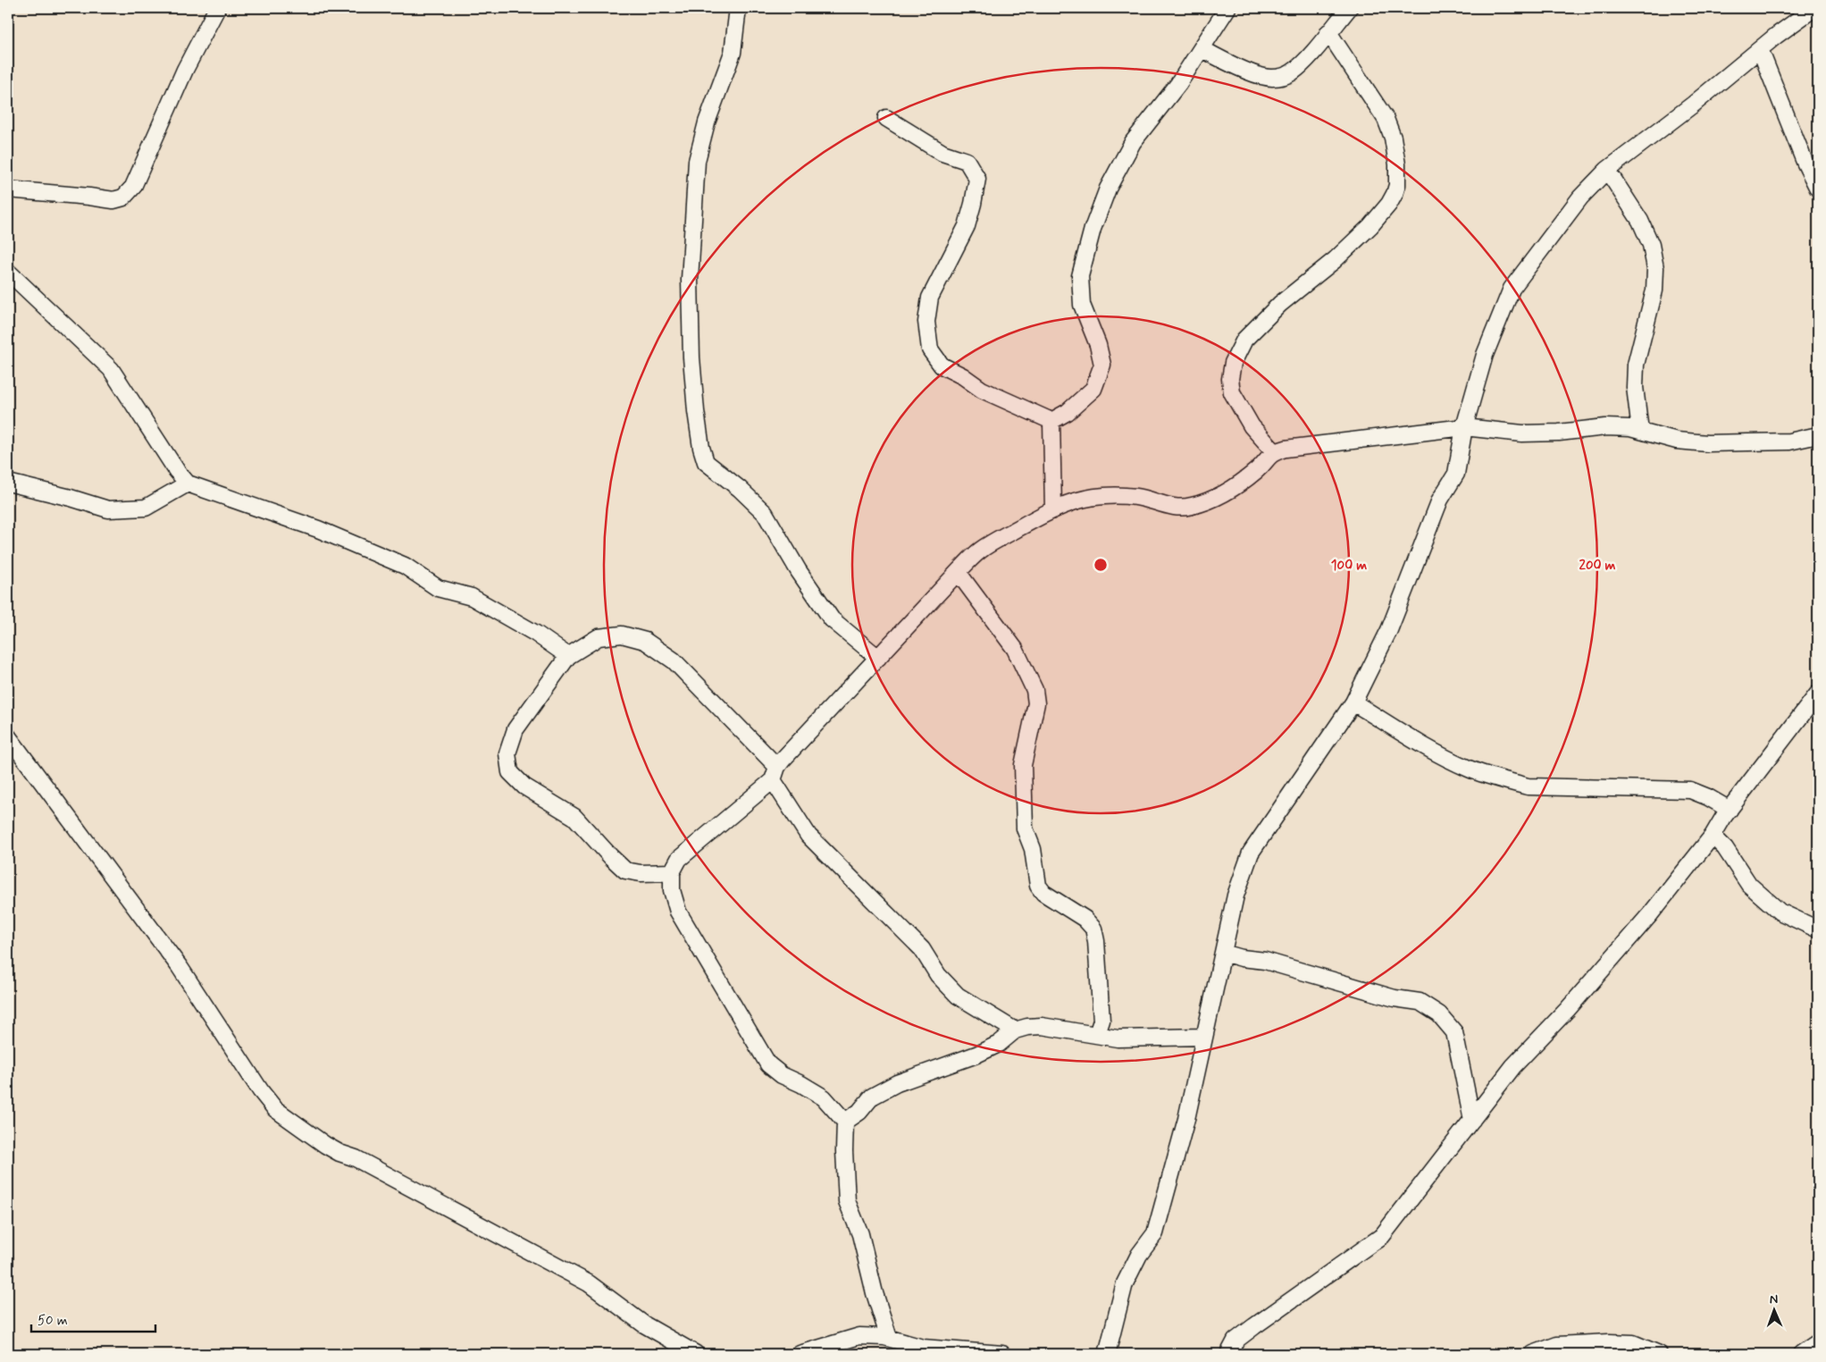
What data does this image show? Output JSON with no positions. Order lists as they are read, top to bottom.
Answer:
{
  "scale_bar": "50 m",
  "north": "top",
  "rings": ["100 m", "200 m"]
}
